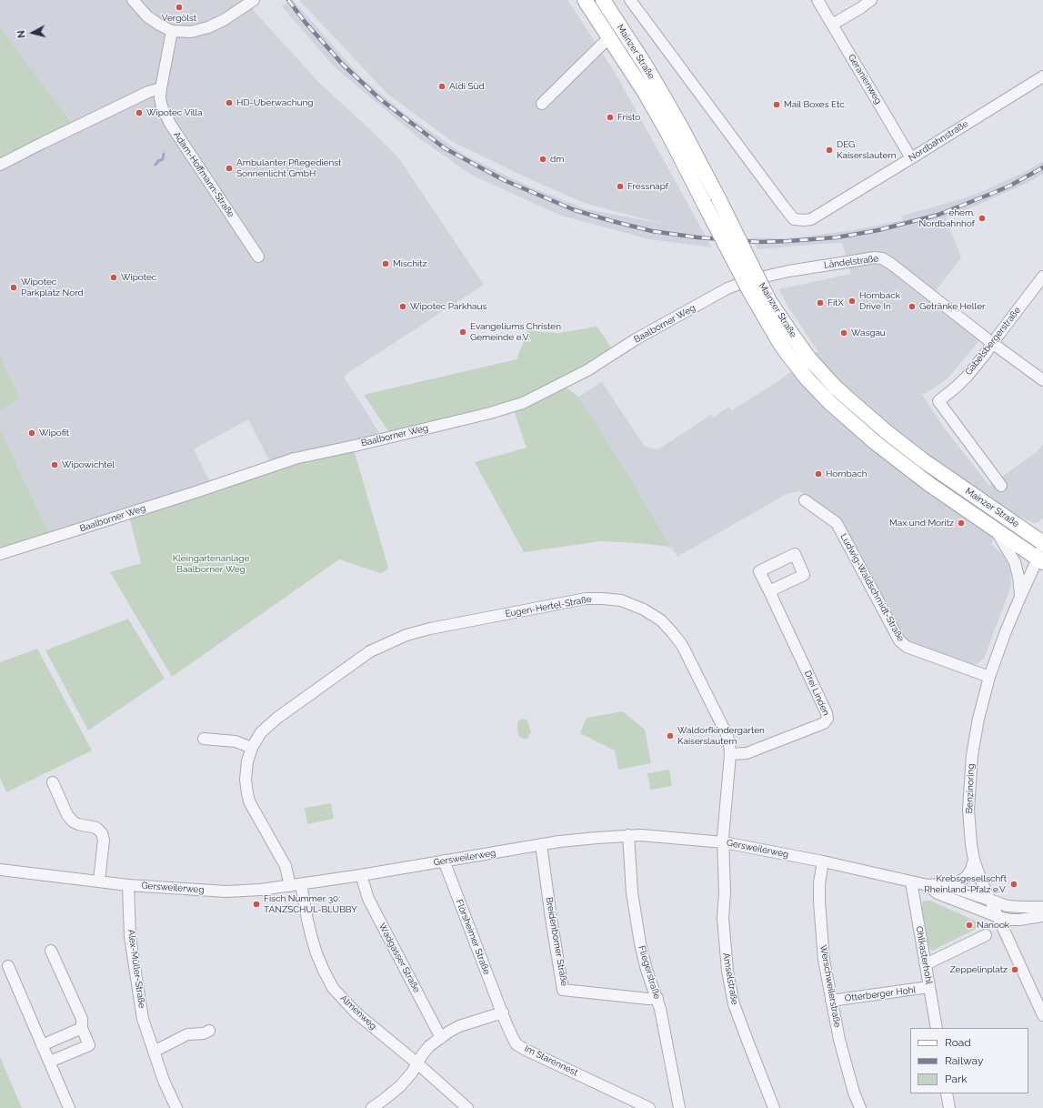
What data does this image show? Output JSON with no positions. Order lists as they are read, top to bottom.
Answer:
{
  "streets": {
    "main road": ["Mainzer Straße"],
    "street": [
      "Geranienweg",
      "Nordbahnstraße",
      "Adam-Hoffmann-Straße",
      "Ländelstraße",
      "Baalborner Weg",
      "Gabelsbergerstraße",
      "Ludwig-Waldschmidt-Straße",
      "Eugen-Hertel-Straße",
      "Drei Linden",
      "Benzinoring",
      "Gersweilerweg",
      "Flörsheimer Straße",
      "Breidenborner Straße",
      "Ohlkasterhohl",
      "Wadgasser Straße",
      "Alex-Müller-Straße",
      "Fliegerstraße",
      "Amselstraße",
      "Werschweilerstraße",
      "Otterberger Hohl",
      "Almenweg",
      "Im Starennest"
    ]
  },
  "crossings": [
    ["Mainzer Straße", "Benzinoring"],
    ["Geranienweg", "Nordbahnstraße"],
    ["Ländelstraße", "Baalborner Weg"],
    ["Ländelstraße", "Gabelsbergerstraße"],
    ["Ludwig-Waldschmidt-Straße", "Benzinoring"],
    ["Eugen-Hertel-Straße", "Drei Linden"],
    ["Eugen-Hertel-Straße", "Gersweilerweg"],
    ["Eugen-Hertel-Straße", "Amselstraße"],
    ["Benzinoring", "Gersweilerweg"],
    ["Gersweilerweg", "Flörsheimer Straße"],
    ["Gersweilerweg", "Breidenborner Straße"],
    ["Gersweilerweg", "Ohlkasterhohl"],
    ["Gersweilerweg", "Wadgasser Straße"],
    ["Gersweilerweg", "Alex-Müller-Straße"],
    ["Gersweilerweg", "Fliegerstraße"],
    ["Gersweilerweg", "Amselstraße"],
    ["Gersweilerweg", "Werschweilerstraße"],
    ["Gersweilerweg", "Almenweg"],
    ["Flörsheimer Straße", "Im Starennest"],
    ["Breidenborner Straße", "Fliegerstraße"],
    ["Ohlkasterhohl", "Otterberger Hohl"],
    ["Werschweilerstraße", "Otterberger Hohl"]
  ],
  "parks": ["Kleingartenanlage Baalborner Weg"],
  "places": [
    "Vergölst",
    "Aldi Süd",
    "HD-Überwachung",
    "Mail Boxes Etc.",
    "Wipotec Villa",
    "Fristo",
    "DEG Kaiserslautern",
    "dm",
    "Ambulanter Pflegedienst Sonnenlicht GmbH",
    "Fressnapf",
    "ehem. Nordbahnhof",
    "Mischitz",
    "Wipotec",
    "Wipotec Parkplatz Nord",
    "Hornback Drive In",
    "FitX",
    "Wipotec Parkhaus",
    "Getränke Heller",
    "Evangeliums Christen Gemeinde e.V.",
    "Wasgau",
    "Wipofit",
    "Wipowichtel",
    "Hornbach",
    "Max und Moritz",
    "Waldorfkindergarten Kaiserslautern",
    "Krebsgesellschft Rheinland-Pfalz e.V.",
    "Fisch Nummer 30: TANZSCHUL-BLUBBY",
    "Nanook",
    "Zeppelinplatz"
  ],
  "legend": ["Road", "Railway", "Park"],
  "north": "left"
}
